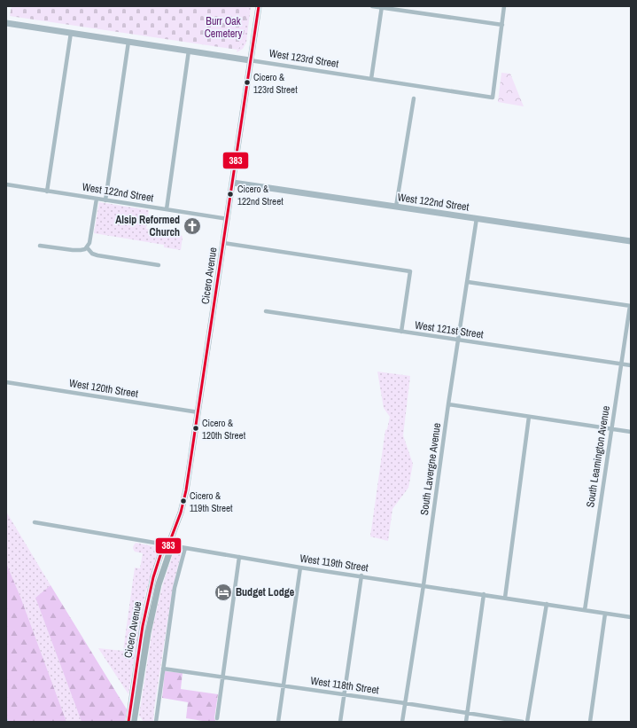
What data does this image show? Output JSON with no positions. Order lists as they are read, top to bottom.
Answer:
{
  "streets": {
    "main road": ["Cicero Avenue"],
    "street": [
      "West 123rd Street",
      "West 122nd Street",
      "West 121st Street",
      "West 120th Street",
      "South Leamington Avenue",
      "South Lavergne Avenue",
      "West 119th Street",
      "West 118th Street"
    ]
  },
  "crossings": [
    ["West 123rd Street", "Cicero Avenue"],
    ["West 122nd Street", "Cicero Avenue"],
    ["West 122nd Street", "South Lavergne Avenue"],
    ["Cicero Avenue", "West 120th Street"],
    ["Cicero Avenue", "West 119th Street"],
    ["West 121st Street", "South Leamington Avenue"],
    ["West 121st Street", "South Lavergne Avenue"],
    ["South Leamington Avenue", "West 119th Street"],
    ["South Lavergne Avenue", "West 119th Street"],
    ["South Lavergne Avenue", "West 118th Street"]
  ],
  "parks": ["Burr Oak Cemetery"],
  "places": {
    "other": [
      "Cicero & 123rd Street",
      "Cicero & 122nd Street",
      "Cicero & 120th Street",
      "Cicero & 119th Street"
    ],
    "church": ["Alsip Reformed Church"],
    "hotel": ["Budget Lodge"]
  },
  "lines": ["transit line 383"]
}
